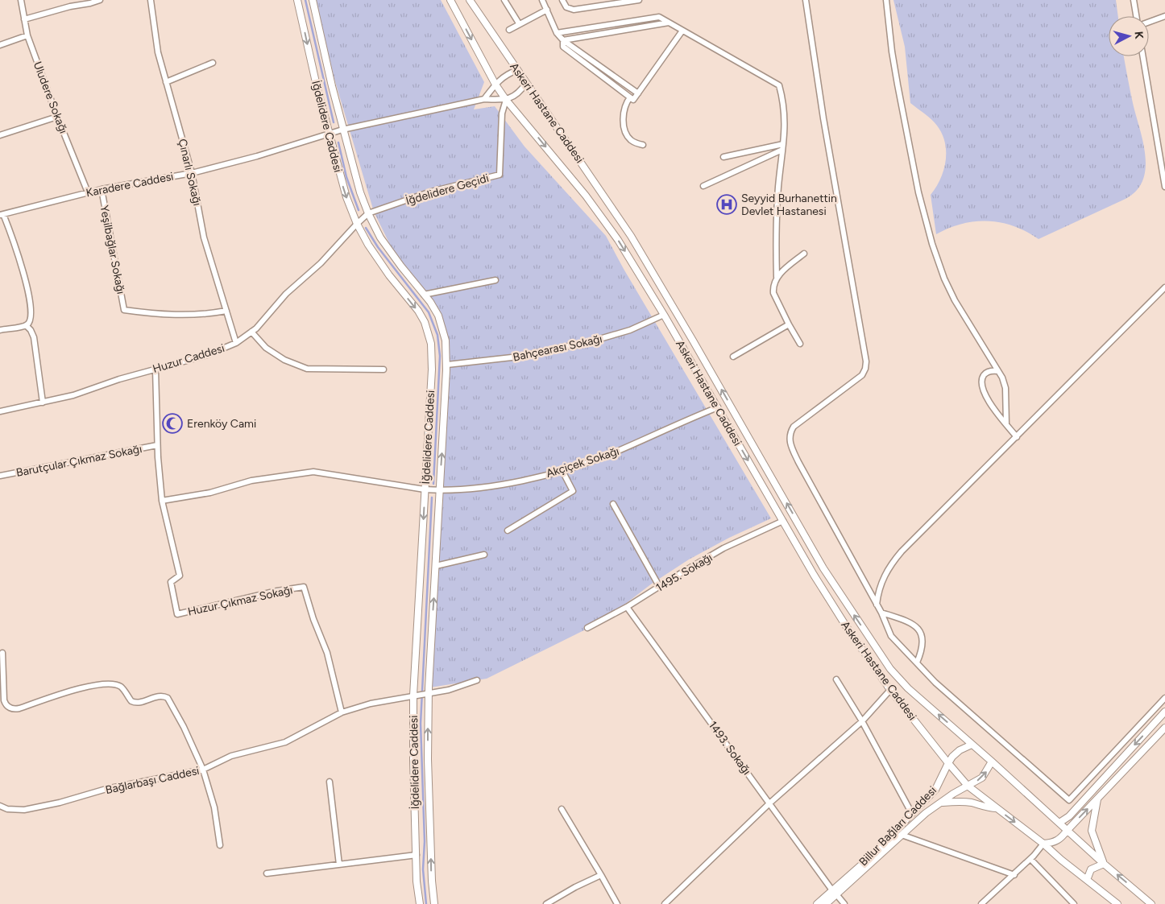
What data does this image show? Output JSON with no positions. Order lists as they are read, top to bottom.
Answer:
{
  "streets": {
    "street": [
      "Uludere Sokağı",
      "Askeri Hastane Caddesi",
      "İğdelidere Caddesi",
      "Çınarlı Sokağı",
      "Karadere Caddesi",
      "İğdelidere Geçidi",
      "Yeşilbağlar Sokağı",
      "Bahçearası Sokağı",
      "Huzur Caddesi",
      "Barutçular Çıkmaz Sokağı",
      "Akçiçek Sokağı",
      "1495. Sokağı",
      "Huzur Çıkmaz Sokağı",
      "1493. Sokağı",
      "Bağlarbaşı Caddesi",
      "Billur Bağları Caddesi"
    ]
  },
  "crossings": [
    ["Uludere Sokağı", "Karadere Caddesi"],
    ["Askeri Hastane Caddesi", "İğdelidere Geçidi"],
    ["Askeri Hastane Caddesi", "Bahçearası Sokağı"],
    ["Askeri Hastane Caddesi", "Akçiçek Sokağı"],
    ["Askeri Hastane Caddesi", "1495. Sokağı"],
    ["Askeri Hastane Caddesi", "Billur Bağları Caddesi"],
    ["İğdelidere Caddesi", "Karadere Caddesi"],
    ["İğdelidere Caddesi", "İğdelidere Geçidi"],
    ["İğdelidere Caddesi", "Bahçearası Sokağı"],
    ["İğdelidere Caddesi", "Huzur Caddesi"],
    ["İğdelidere Caddesi", "Akçiçek Sokağı"],
    ["İğdelidere Caddesi", "Bağlarbaşı Caddesi"],
    ["Çınarlı Sokağı", "Karadere Caddesi"],
    ["Çınarlı Sokağı", "Yeşilbağlar Sokağı"],
    ["Çınarlı Sokağı", "Huzur Caddesi"],
    ["Karadere Caddesi", "Yeşilbağlar Sokağı"],
    ["İğdelidere Geçidi", "Huzur Caddesi"],
    ["Huzur Caddesi", "Huzur Çıkmaz Sokağı"],
    ["Barutçular Çıkmaz Sokağı", "Huzur Çıkmaz Sokağı"],
    ["Akçiçek Sokağı", "Huzur Çıkmaz Sokağı"],
    ["1495. Sokağı", "1493. Sokağı"],
    ["Huzur Çıkmaz Sokağı", "Bağlarbaşı Caddesi"],
    ["1493. Sokağı", "Billur Bağları Caddesi"]
  ],
  "places": {
    "hospital": ["Seyyid Burhanettin Devlet Hastanesi"],
    "mosque": ["Erenköy Cami"]
  },
  "north": "right"
}
